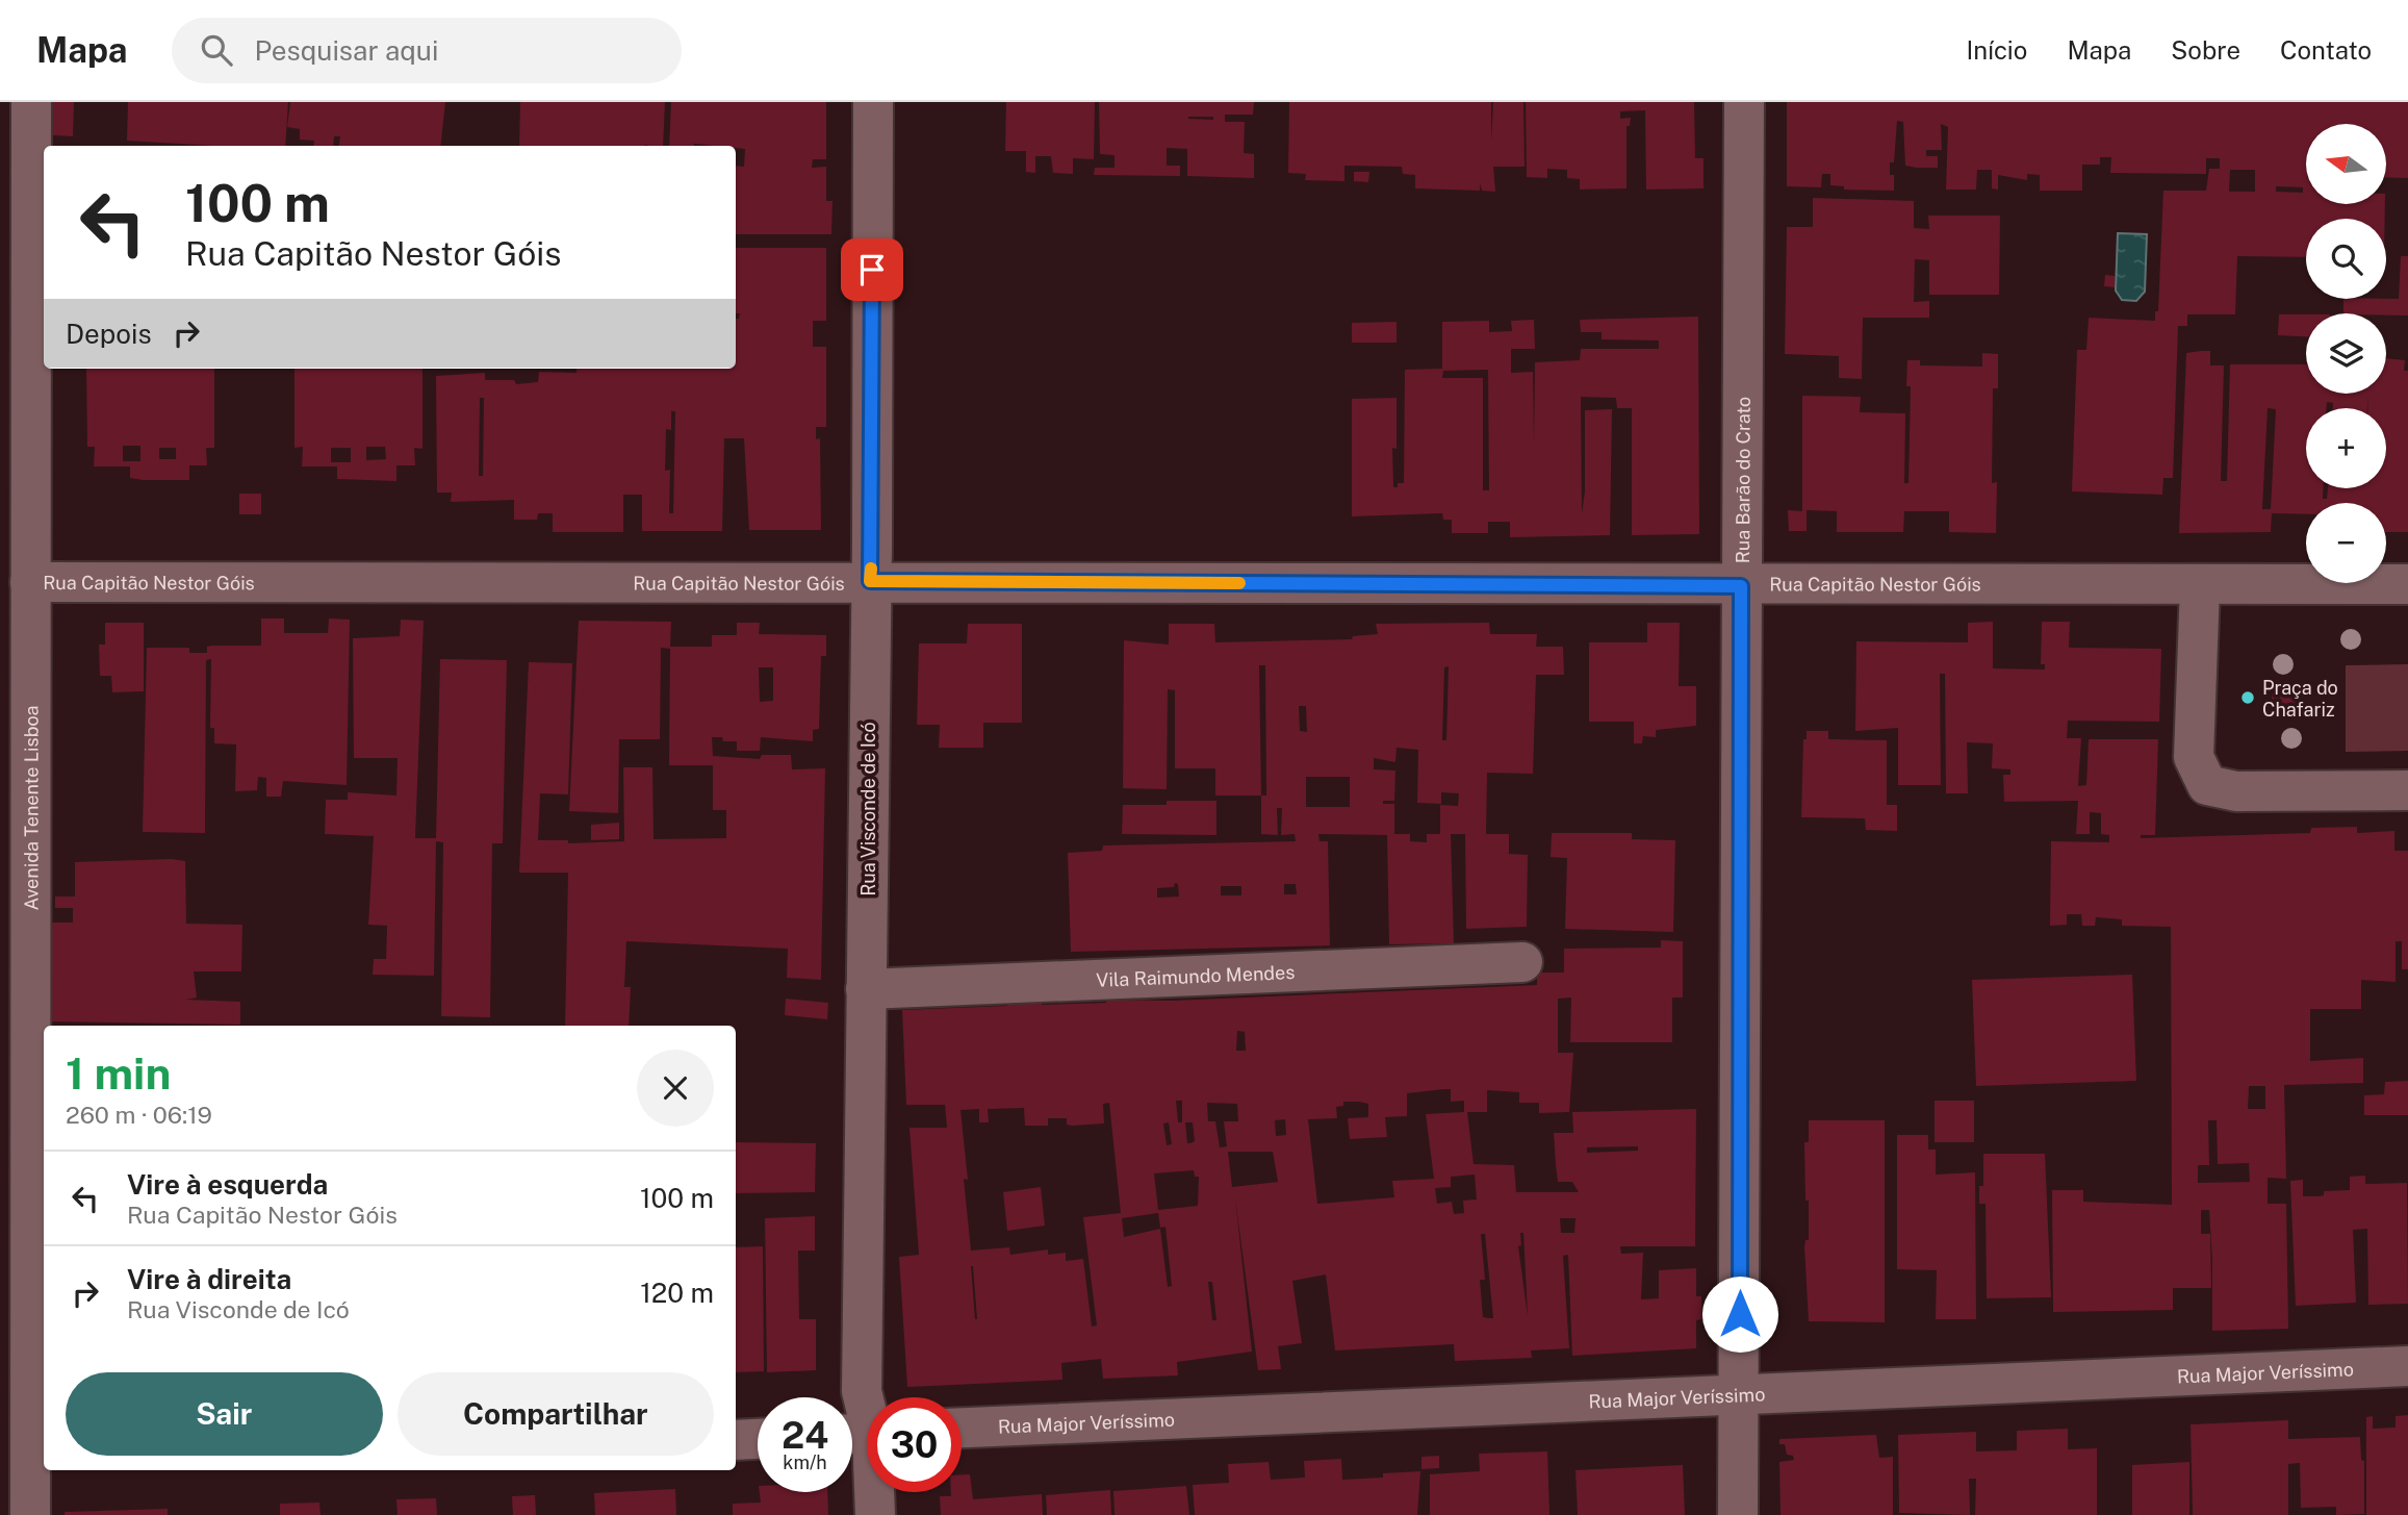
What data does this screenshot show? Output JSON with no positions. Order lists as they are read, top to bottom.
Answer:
{
  "streets": {
    "street": [
      "Rua Barão do Crato",
      "Rua Capitão Nestor Góis",
      "Avenida Tenente Lisboa",
      "Rua Visconde de Icó",
      "Vila Raimundo Mendes",
      "Rua Major Veríssimo"
    ]
  },
  "crossings": [
    ["Rua Barão do Crato", "Rua Capitão Nestor Góis"],
    ["Rua Barão do Crato", "Rua Major Veríssimo"],
    ["Rua Capitão Nestor Góis", "Avenida Tenente Lisboa"],
    ["Rua Capitão Nestor Góis", "Rua Visconde de Icó"],
    ["Rua Visconde de Icó", "Vila Raimundo Mendes"]
  ],
  "places": ["Praça do Chafariz"],
  "north": "left",
  "page": {
    "header": "Mapa",
    "search": "Pesquisar aqui",
    "nav": [
      "Início",
      "Mapa",
      "Sobre",
      "Contato"
    ],
    "map_buttons": ["+", "−"],
    "turn": ["100 m", "Rua Capitão Nestor Góis"],
    "then": "Depois",
    "heading": ["1 min", "260 m · 06:19"],
    "list": [
      {
        "name": "Vire à esquerda",
        "note": "Rua Capitão Nestor Góis",
        "value": "100 m"
      },
      {
        "name": "Vire à direita",
        "note": "Rua Visconde de Icó",
        "value": "120 m"
      }
    ],
    "buttons": ["Sair", "Compartilhar"],
    "speed": "24 km/h",
    "limit": "30"
  }
}
